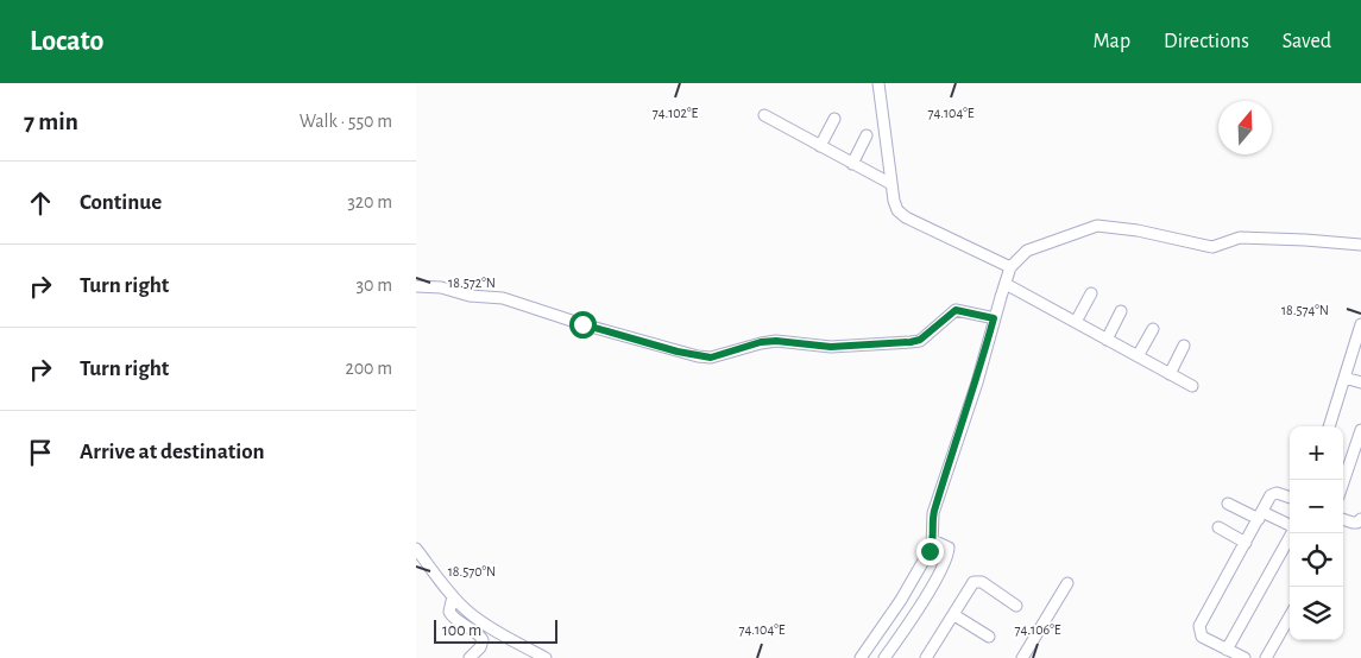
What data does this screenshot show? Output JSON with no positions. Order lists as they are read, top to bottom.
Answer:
{
  "scale_bar": "100 m",
  "north": "top",
  "page": {
    "header": "Locato",
    "nav": ["Map", "Directions", "Saved"],
    "heading": ["7 min", "Walk · 550 m"],
    "list": [
      ["Continue", "320 m"],
      ["Turn right", "30 m"],
      ["Turn right", "200 m"],
      "Arrive at destination"
    ],
    "map_buttons": ["+", "−"],
    "scale": "100 m"
  },
  "coordinates": [
    "74.102°E",
    "74.104°E",
    "18.572°N",
    "18.574°N",
    "18.570°N",
    "74.106°E"
  ]
}
